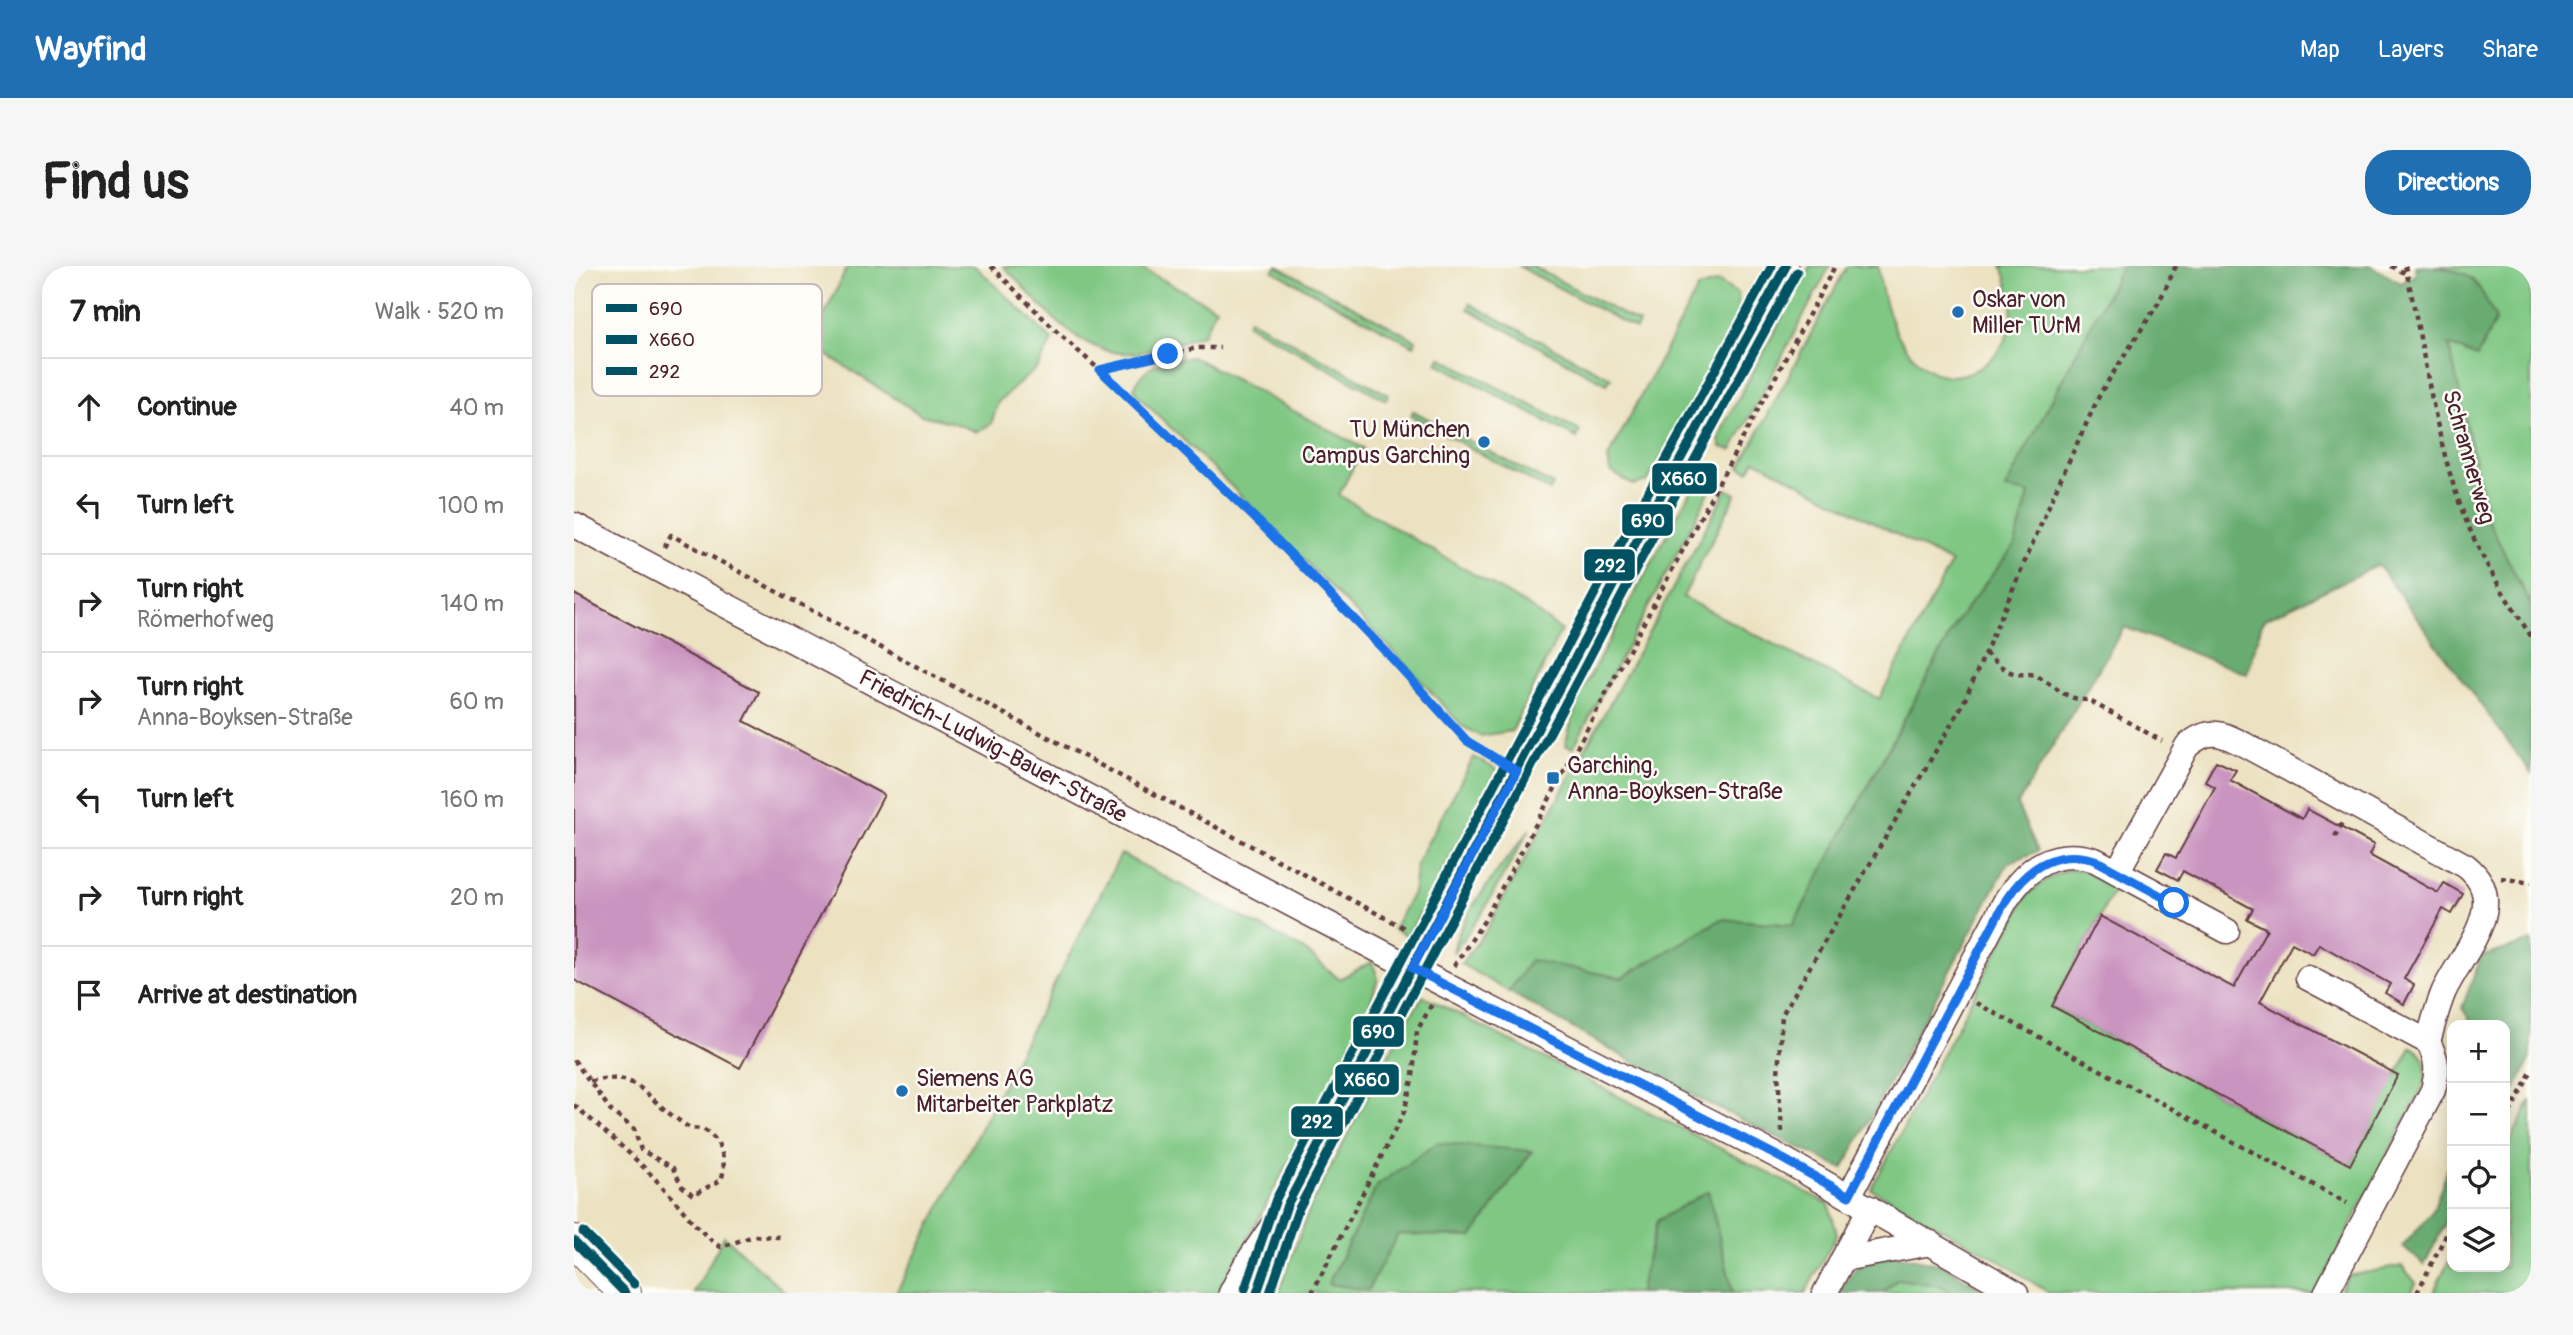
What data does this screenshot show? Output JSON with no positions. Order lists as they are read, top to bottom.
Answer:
{
  "streets": {
    "street": ["Friedrich-Ludwig-Bauer-Straße"],
    "path": ["Schrannerweg"]
  },
  "places": {
    "other": ["Oskar von Miller TUrM", "TU München Campus Garching", "Siemens AG Mitarbeiter Parkplatz"],
    "transit": ["Garching, Anna-Boyksen-Straße"]
  },
  "lines": ["transit line 690", "transit line 292", "transit line X660"],
  "legend": ["690", "X660", "292"],
  "page": {
    "header": "Wayfind",
    "nav": ["Map", "Layers", "Share"],
    "buttons": "Directions",
    "title": "Find us",
    "heading": ["7 min", "Walk · 520 m"],
    "list": [
      ["Continue", "40 m"],
      ["Turn left", "100 m"],
      ["Turn right", "Römerhofweg", "140 m"],
      ["Turn right", "Anna-Boyksen-Straße", "60 m"],
      ["Turn left", "160 m"],
      ["Turn right", "20 m"],
      "Arrive at destination"
    ],
    "map_buttons": ["+", "−"]
  }
}
